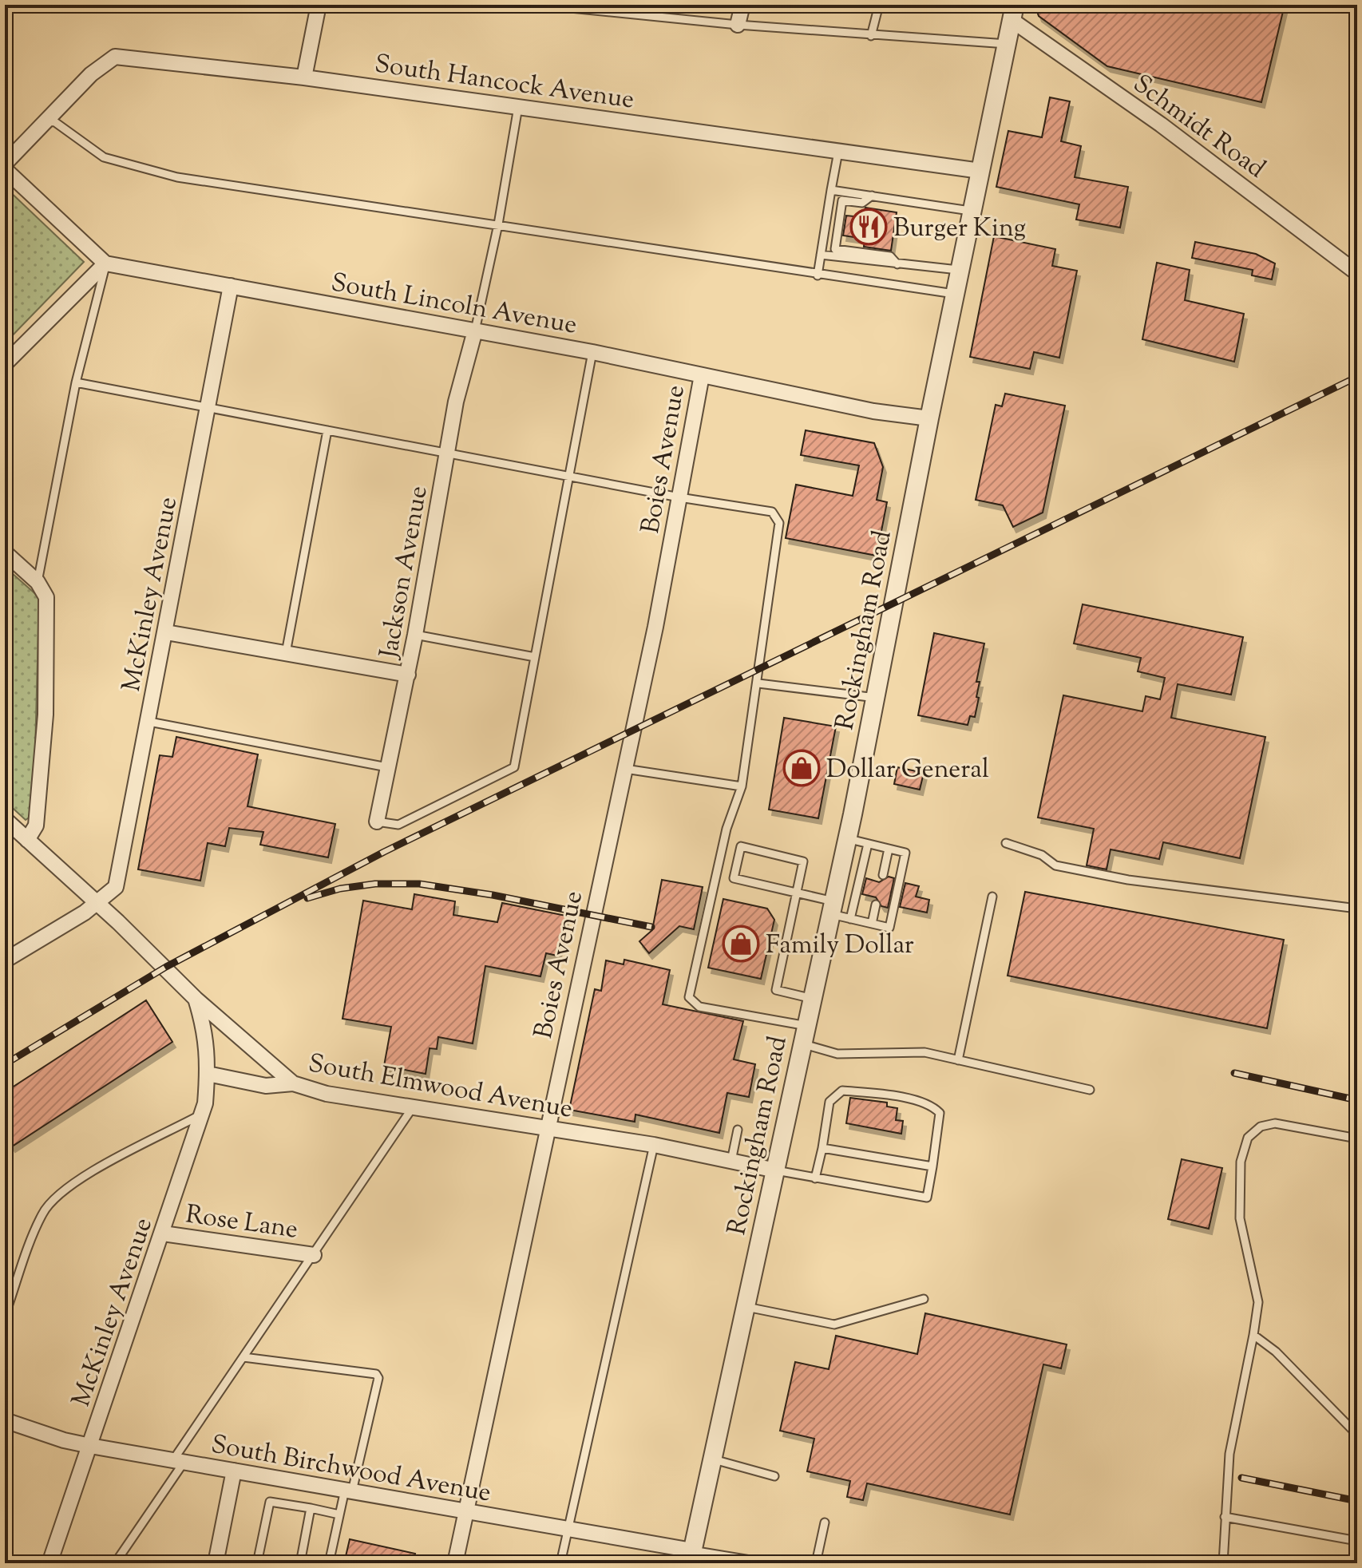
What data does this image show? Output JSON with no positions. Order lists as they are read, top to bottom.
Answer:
{
  "streets": {
    "street": [
      "South Hancock Avenue",
      "Schmidt Road",
      "South Lincoln Avenue",
      "Boies Avenue",
      "Jackson Avenue",
      "McKinley Avenue",
      "Rockingham Road",
      "South Elmwood Avenue",
      "Rose Lane",
      "South Birchwood Avenue"
    ]
  },
  "crossings": [
    ["South Hancock Avenue", "Rockingham Road"],
    ["Schmidt Road", "Rockingham Road"],
    ["South Lincoln Avenue", "Boies Avenue"],
    ["South Lincoln Avenue", "Jackson Avenue"],
    ["South Lincoln Avenue", "McKinley Avenue"],
    ["South Lincoln Avenue", "Rockingham Road"],
    ["Boies Avenue", "South Elmwood Avenue"],
    ["Boies Avenue", "South Birchwood Avenue"],
    ["McKinley Avenue", "South Elmwood Avenue"],
    ["McKinley Avenue", "Rose Lane"],
    ["McKinley Avenue", "South Birchwood Avenue"],
    ["Rockingham Road", "South Elmwood Avenue"],
    ["Rockingham Road", "South Birchwood Avenue"]
  ],
  "places": {
    "restaurant": ["Burger King"],
    "shop": ["Dollar General", "Family Dollar"]
  }
}
